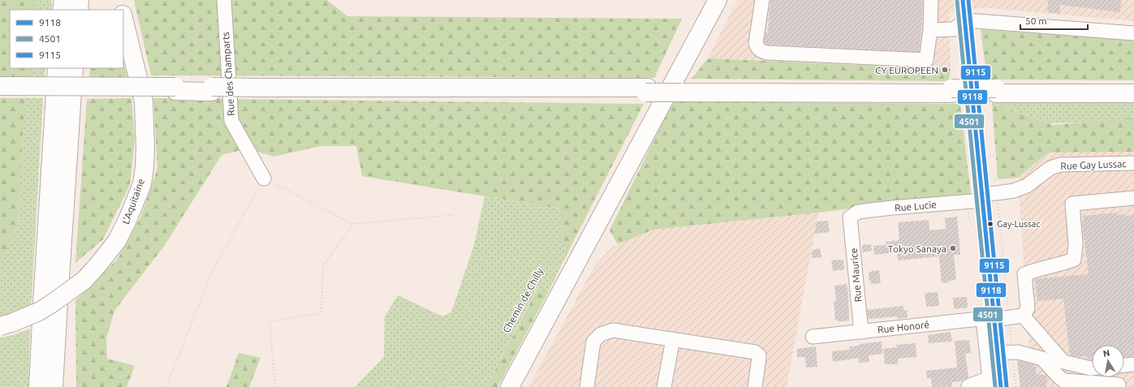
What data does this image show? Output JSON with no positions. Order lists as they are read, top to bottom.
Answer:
{
  "streets": {
    "highway": ["L'Aquitaine"],
    "street": [
      "Rue des Champarts",
      "Rue Gay Lussac",
      "Rue Lucie",
      "Rue Maurice",
      "Rue Honoré"
    ],
    "path": ["Chemin de Chilly"]
  },
  "crossings": [
    ["Rue Gay Lussac", "Rue Lucie"],
    ["Rue Lucie", "Rue Maurice"],
    ["Rue Maurice", "Rue Honoré"]
  ],
  "places": ["CY EUROPEEN", "Gay-Lussac", "Tokyo Sanaya"],
  "lines": ["transit line 9118", "transit line 9115", "transit line 4501"],
  "legend": ["9118", "4501", "9115"],
  "scale_bar": "50 m",
  "north": "top"
}
